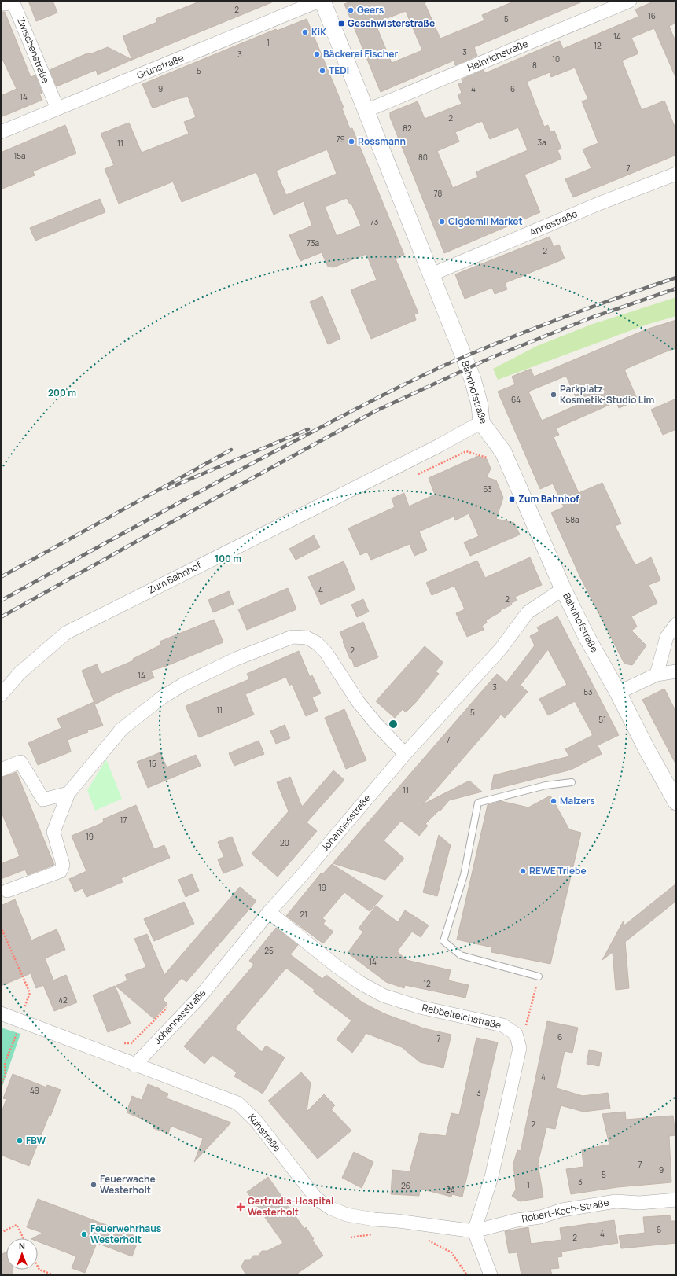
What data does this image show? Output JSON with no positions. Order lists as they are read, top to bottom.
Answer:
{
  "streets": {
    "street": [
      "Zwischenstraße",
      "Heinrichstraße",
      "Grünstraße",
      "Annastraße",
      "Bahnhofstraße",
      "Zum Bahnhof",
      "Johannesstraße",
      "Rebbelteichstraße",
      "Kuhstraße",
      "Robert-Koch-Straße"
    ]
  },
  "crossings": [
    ["Zwischenstraße", "Grünstraße"],
    ["Heinrichstraße", "Bahnhofstraße"],
    ["Annastraße", "Bahnhofstraße"],
    ["Bahnhofstraße", "Zum Bahnhof"],
    ["Bahnhofstraße", "Johannesstraße"],
    ["Johannesstraße", "Rebbelteichstraße"],
    ["Johannesstraße", "Kuhstraße"],
    ["Kuhstraße", "Robert-Koch-Straße"]
  ],
  "places": {
    "other": [
      "Geers",
      "KiK",
      "Bäckerei Fischer",
      "TEDi",
      "Rossmann",
      "Cigdemli Market",
      "Parkplatz Kosmetik-Studio Lim",
      "Malzers",
      "REWE Triebe",
      "FBW",
      "Feuerwache Westerholt",
      "Feuerwehrhaus Westerholt"
    ],
    "transit": ["Geschwisterstraße", "Zum Bahnhof"],
    "health": ["Gertrudis-Hospital Westerholt"]
  },
  "house_numbers": [
    "2",
    "16",
    "5",
    "14",
    "1",
    "12",
    "3",
    "3",
    "10",
    "8",
    "5",
    "9",
    "4",
    "6",
    "14",
    "2",
    "82",
    "79",
    "3a",
    "11",
    "15a",
    "80",
    "7",
    "78",
    "73",
    "73a",
    "2",
    "64",
    "63",
    "58a",
    "4",
    "2",
    "2",
    "14",
    "3",
    "53",
    "11",
    "5",
    "51",
    "7",
    "15",
    "11",
    "17",
    "19",
    "20",
    "19",
    "21",
    "25",
    "14",
    "12",
    "42",
    "6",
    "7",
    "4",
    "49",
    "3",
    "2",
    "7",
    "9",
    "5",
    "3",
    "1",
    "26",
    "24",
    "6",
    "4",
    "2"
  ],
  "north": "top",
  "rings": ["200 m", "100 m"]
}
